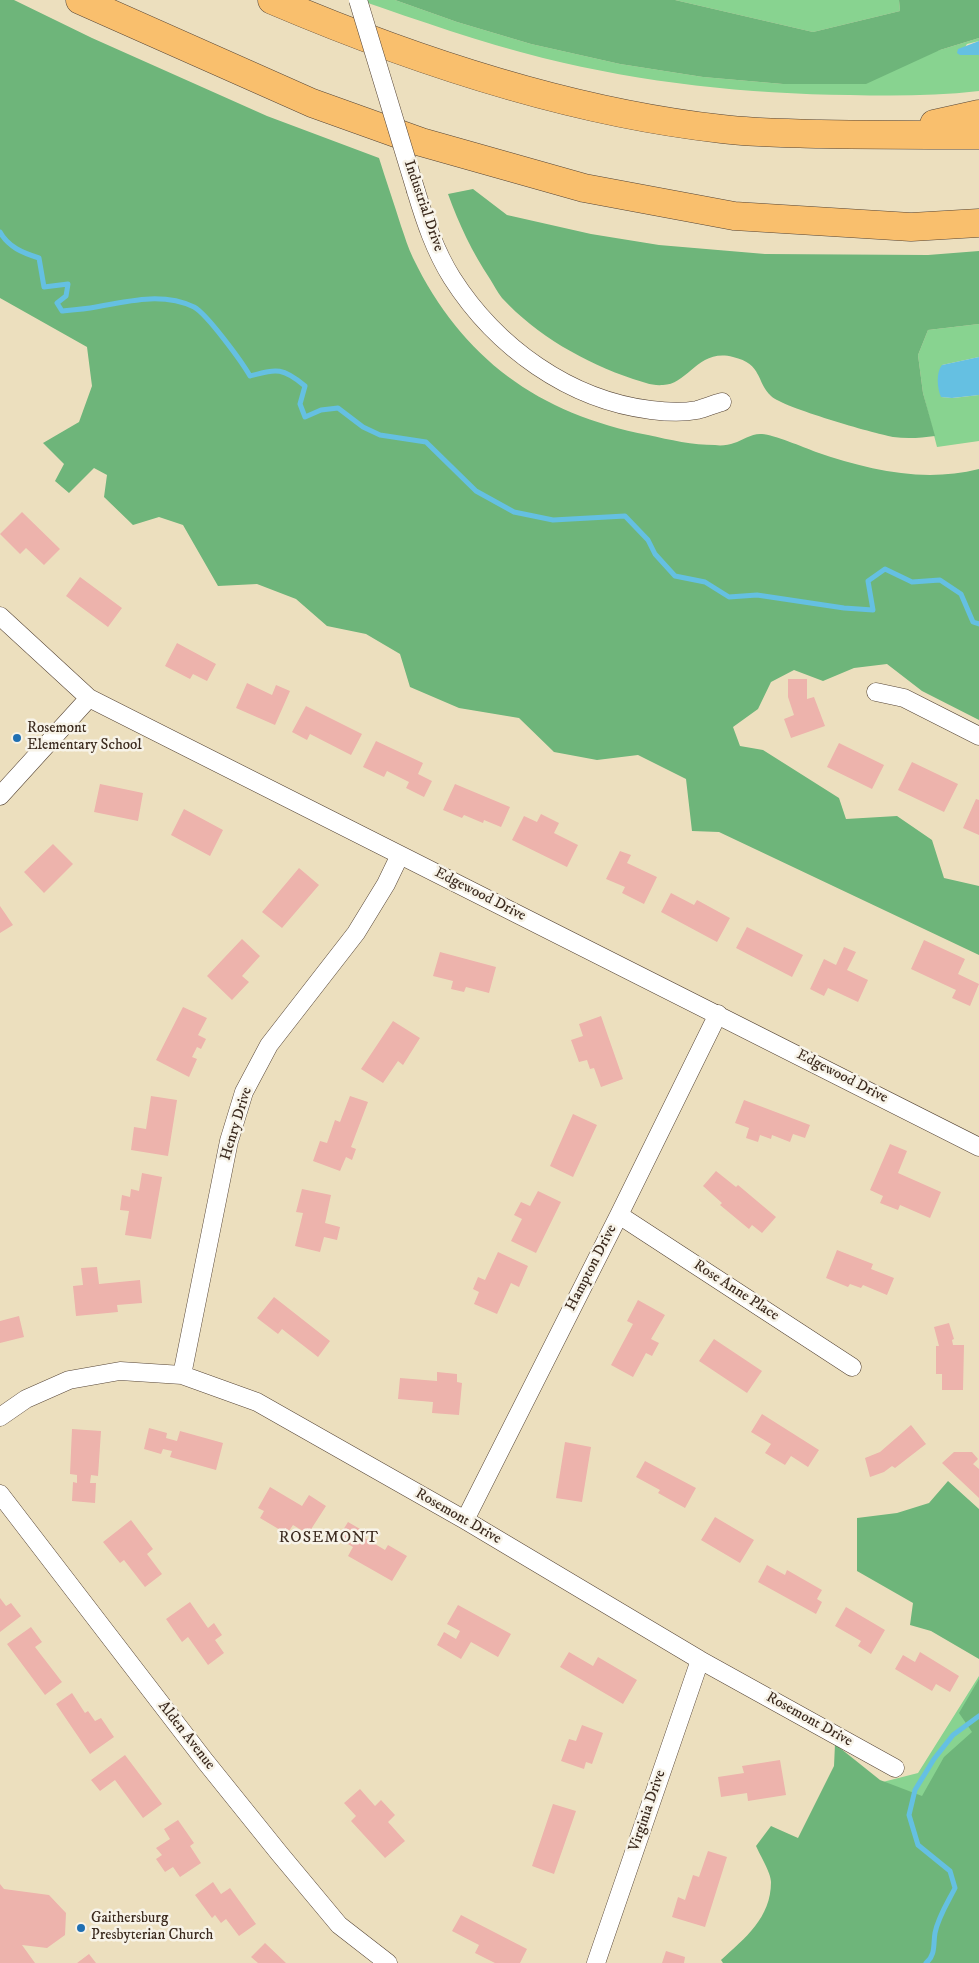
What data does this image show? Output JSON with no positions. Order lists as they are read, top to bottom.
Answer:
{
  "streets": {
    "street": [
      "Industrial Drive",
      "Edgewood Drive",
      "Henry Drive",
      "Hampton Drive",
      "Rose Anne Place",
      "Rosemont Drive",
      "Alden Avenue",
      "Virginia Drive"
    ]
  },
  "crossings": [
    ["Edgewood Drive", "Henry Drive"],
    ["Edgewood Drive", "Hampton Drive"],
    ["Henry Drive", "Rosemont Drive"],
    ["Hampton Drive", "Rose Anne Place"],
    ["Hampton Drive", "Rosemont Drive"],
    ["Rosemont Drive", "Virginia Drive"]
  ],
  "districts": ["ROSEMONT"],
  "places": ["Rosemont Elementary School", "Gaithersburg Presbyterian Church"]
}
